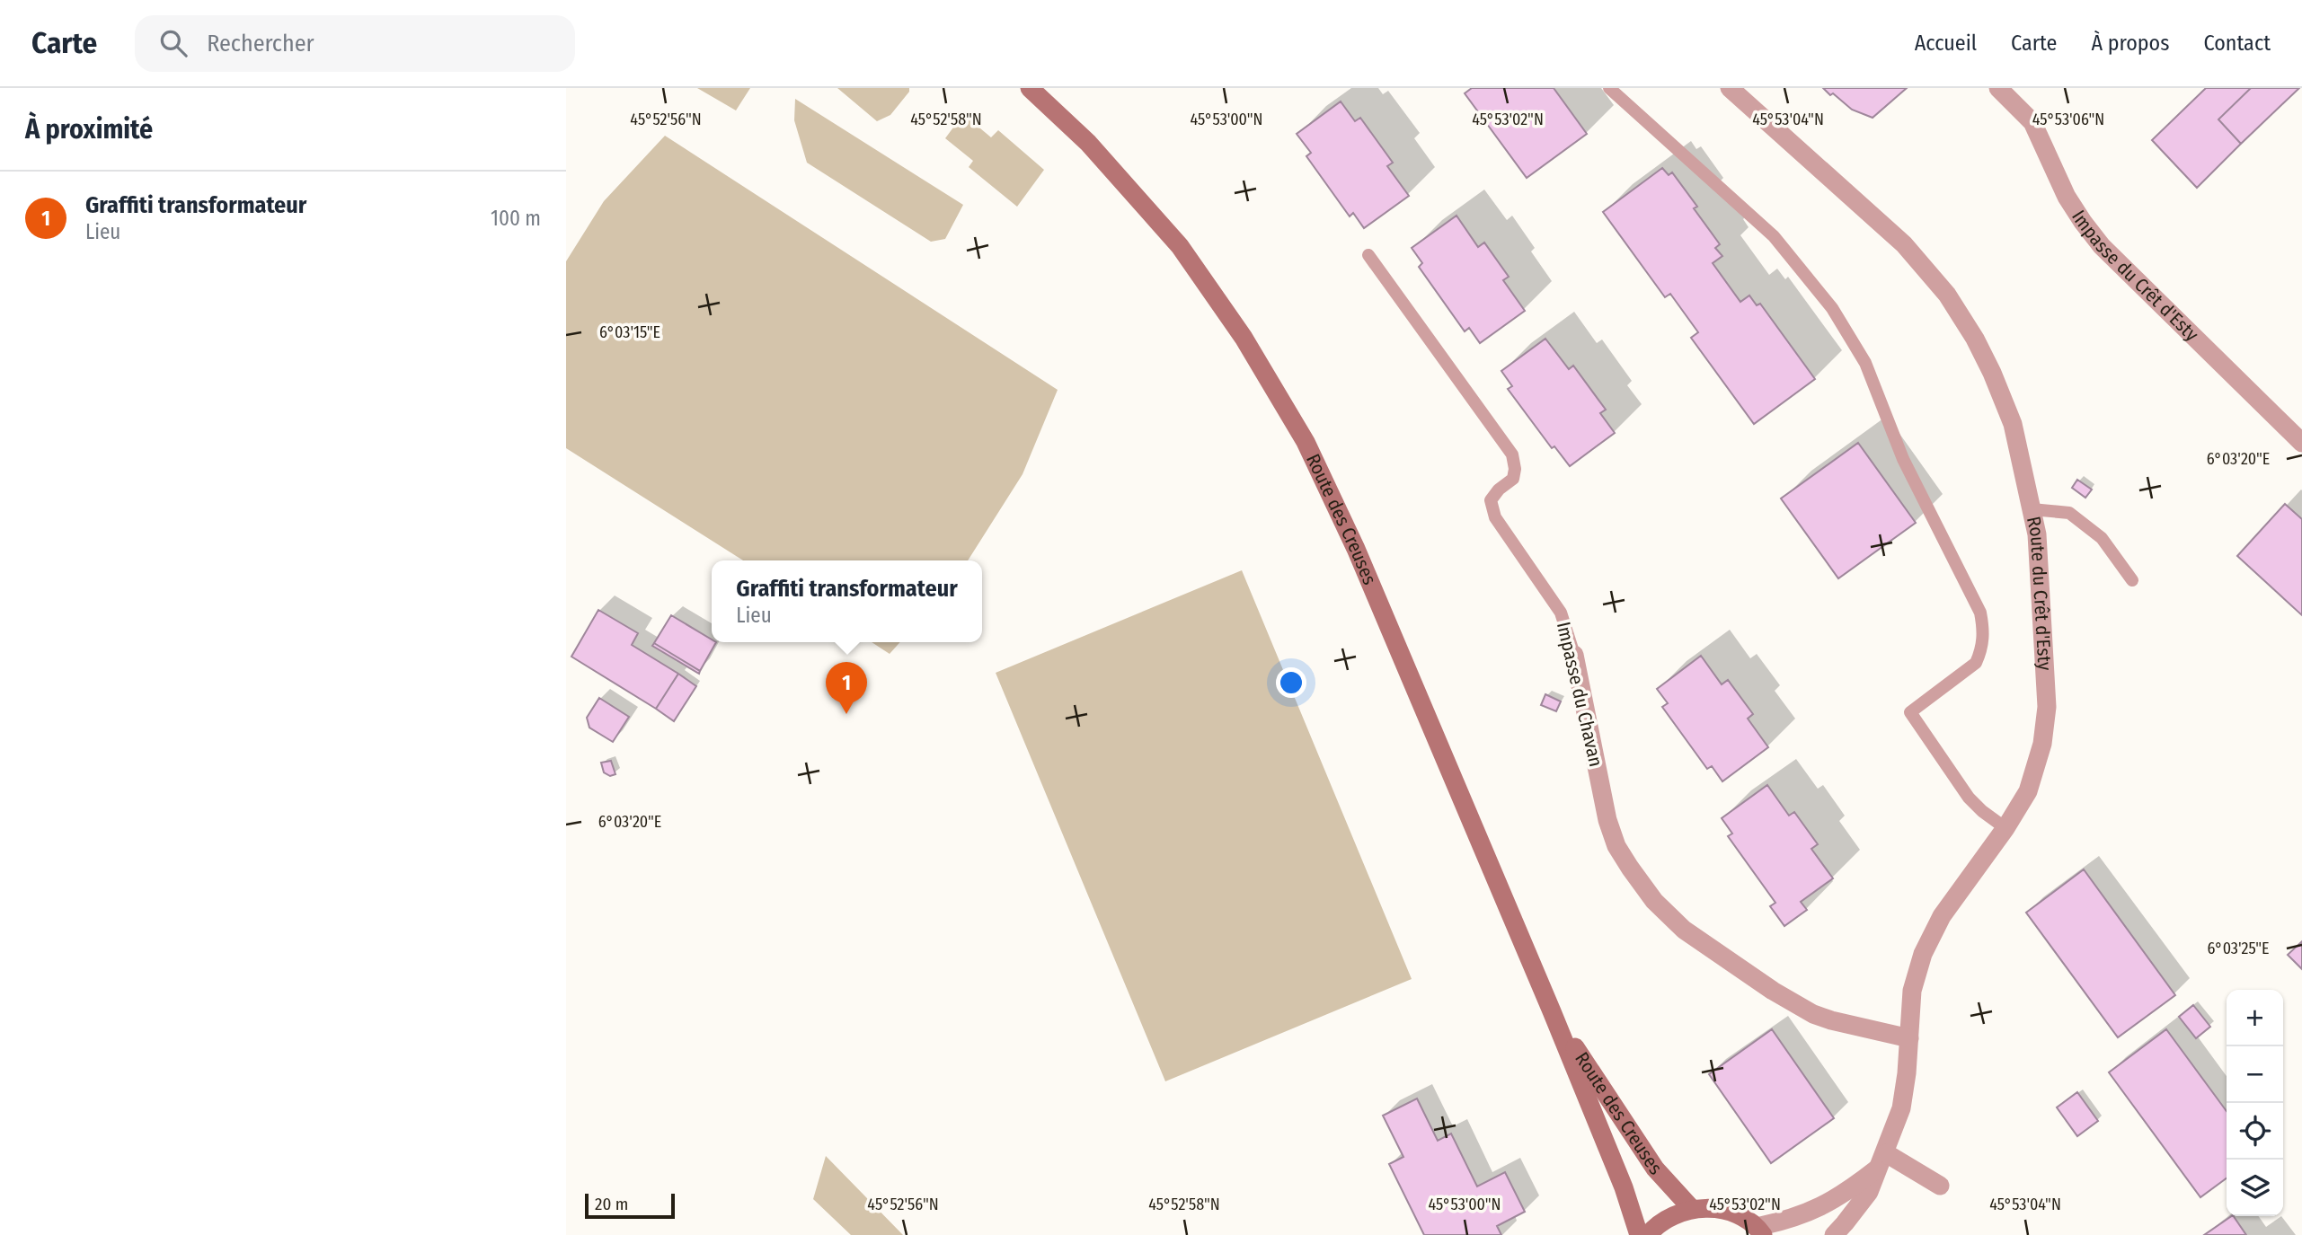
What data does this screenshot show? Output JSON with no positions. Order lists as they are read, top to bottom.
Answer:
{
  "streets": {
    "main road": ["Route des Creuses"],
    "street": ["Impasse du Crêt d'Esty", "Route du Crêt d'Esty", "Impasse du Chavan"]
  },
  "crossings": [
    ["Route du Crêt d'Esty", "Impasse du Chavan"]
  ],
  "scale_bar": "20 m",
  "page": {
    "header": "Carte",
    "search": "Rechercher",
    "nav": [
      "Accueil",
      "Carte",
      "À propos",
      "Contact"
    ],
    "heading": "À proximité",
    "list": [
      {
        "mark": "1",
        "name": "Graffiti transformateur",
        "note": "Lieu",
        "value": "100 m"
      }
    ],
    "popup": ["Graffiti transformateur", "Lieu"],
    "pins": "1",
    "map_buttons": ["+", "−"],
    "scale": "20 m"
  },
  "coordinates": [
    "45°52'56\"N",
    "45°52'58\"N",
    "45°53'00\"N",
    "45°53'02\"N",
    "45°53'04\"N",
    "45°53'06\"N",
    "6°03'15\"E",
    "6°03'20\"E",
    "6°03'25\"E"
  ]
}
